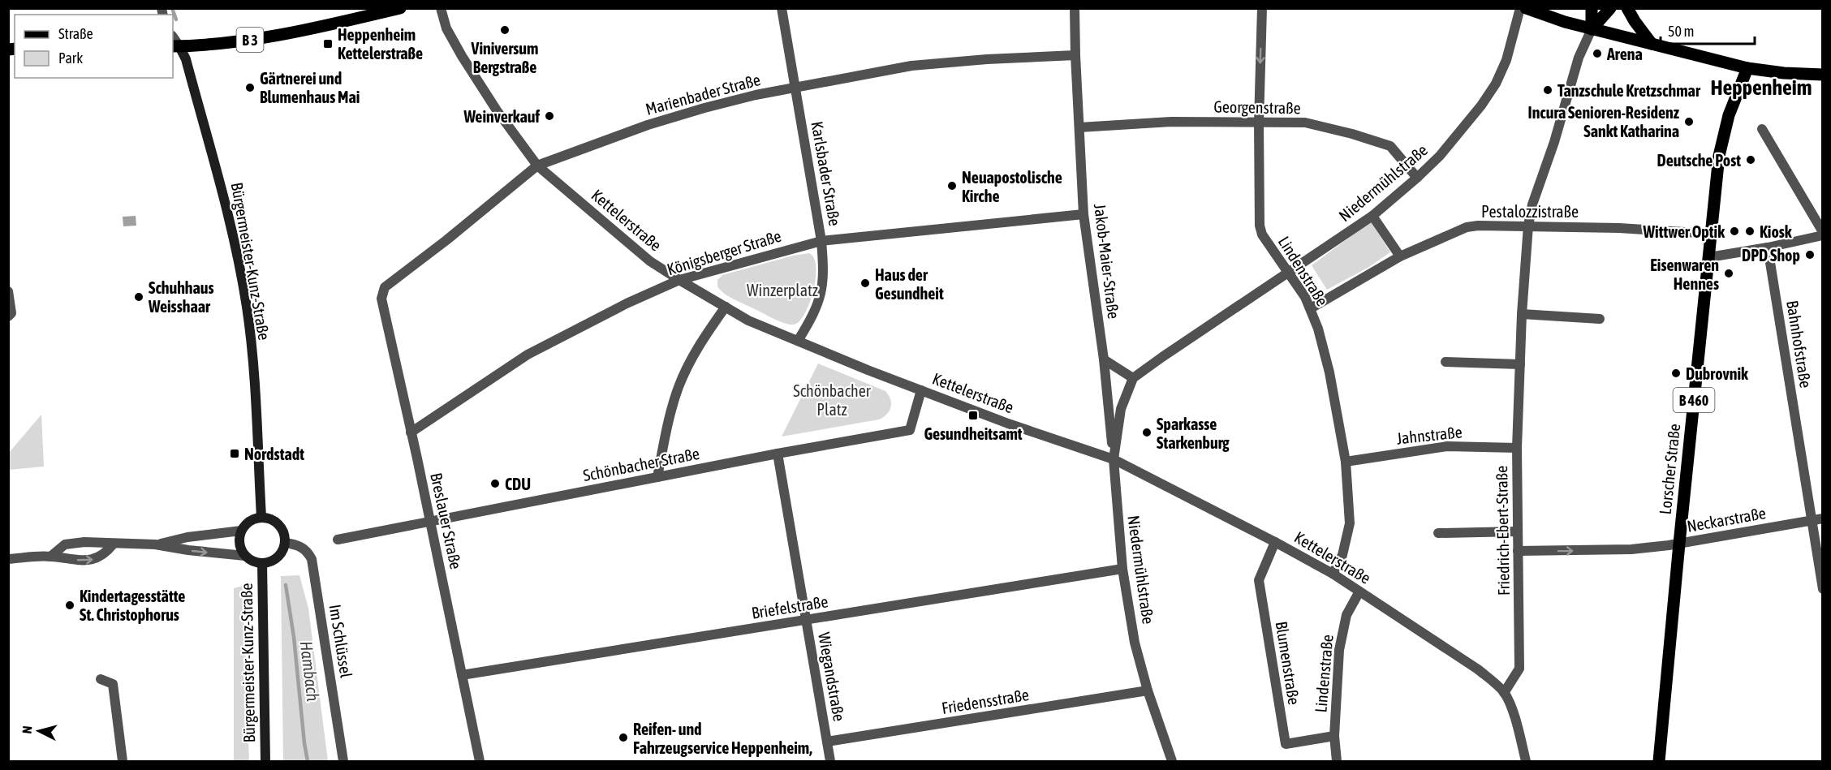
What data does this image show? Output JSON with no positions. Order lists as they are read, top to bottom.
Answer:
{
  "streets": {
    "main road": ["B 3", "B 460", "Lorscher Straße"],
    "street": [
      "Marienbader Straße",
      "Georgenstraße",
      "Karlsbader Straße",
      "Niedermühlstraße",
      "Pestalozzistraße",
      "Kettelerstraße",
      "Königsberger Straße",
      "Bürgermeister-Kunz-Straße",
      "Jakob-Maier-Straße",
      "Lindenstraße",
      "Bahnhofstraße",
      "Jahnstraße",
      "Schönbacher Straße",
      "Neckarstraße",
      "Breslauer Straße",
      "Friedrich-Ebert-Straße",
      "Briefelstraße",
      "Im Schlüssel",
      "Blumenstraße",
      "Wiegandstraße",
      "Friedensstraße"
    ]
  },
  "crossings": [
    ["B 3", "Bürgermeister-Kunz-Straße"],
    ["Marienbader Straße", "Karlsbader Straße"],
    ["Marienbader Straße", "Kettelerstraße"],
    ["Marienbader Straße", "Jakob-Maier-Straße"],
    ["Marienbader Straße", "Breslauer Straße"],
    ["Georgenstraße", "Niedermühlstraße"],
    ["Georgenstraße", "Jakob-Maier-Straße"],
    ["Georgenstraße", "Lindenstraße"],
    ["Karlsbader Straße", "Kettelerstraße"],
    ["Karlsbader Straße", "Königsberger Straße"],
    ["Niedermühlstraße", "Kettelerstraße"],
    ["Niedermühlstraße", "Jakob-Maier-Straße"],
    ["Niedermühlstraße", "Lindenstraße"],
    ["Niedermühlstraße", "Briefelstraße"],
    ["Niedermühlstraße", "Friedensstraße"],
    ["Pestalozzistraße", "Lindenstraße"],
    ["Pestalozzistraße", "Lorscher Straße"],
    ["Pestalozzistraße", "Friedrich-Ebert-Straße"],
    ["Kettelerstraße", "Königsberger Straße"],
    ["Kettelerstraße", "Jakob-Maier-Straße"],
    ["Kettelerstraße", "Lindenstraße"],
    ["Kettelerstraße", "Schönbacher Straße"],
    ["Kettelerstraße", "Friedrich-Ebert-Straße"],
    ["Kettelerstraße", "Blumenstraße"],
    ["Königsberger Straße", "Jakob-Maier-Straße"],
    ["Königsberger Straße", "Breslauer Straße"],
    ["Bürgermeister-Kunz-Straße", "Im Schlüssel"],
    ["Lindenstraße", "Jahnstraße"],
    ["Lindenstraße", "Blumenstraße"],
    ["Bahnhofstraße", "Neckarstraße"],
    ["Jahnstraße", "Friedrich-Ebert-Straße"],
    ["Schönbacher Straße", "Breslauer Straße"],
    ["Schönbacher Straße", "Wiegandstraße"],
    ["Lorscher Straße", "Neckarstraße"],
    ["Neckarstraße", "Friedrich-Ebert-Straße"],
    ["Breslauer Straße", "Briefelstraße"],
    ["Briefelstraße", "Wiegandstraße"],
    ["Wiegandstraße", "Friedensstraße"]
  ],
  "one_way": ["Neckarstraße"],
  "districts": ["Heppenheim"],
  "water": ["Hambach"],
  "parks": ["Winzerplatz", "Schönbacher Platz"],
  "places": {
    "other": [
      "Viniversum Bergstraße",
      "Arena",
      "Gärtnerei und Blumenhaus Mai",
      "Tanzschule Kretzschmar",
      "Weinverkauf",
      "Incura Senioren-Residenz Sankt Katharina",
      "Deutsche Post",
      "Neuapostolische Kirche",
      "Wittwer Optik",
      "Kiosk",
      "DPD Shop",
      "Eisenwaren Hennes",
      "Haus der Gesundheit",
      "Schuhhaus Weisshaar",
      "Dubrovnik",
      "Sparkasse Starkenburg",
      "CDU",
      "Kindertagesstätte St. Christophorus",
      "Reifen- und Fahrzeugservice Heppenheim,"
    ],
    "transit": ["Heppenheim Kettelerstraße", "Gesundheitsamt", "Nordstadt"]
  },
  "legend": ["Straße", "Park"],
  "scale_bar": "50 m",
  "north": "left"
}
